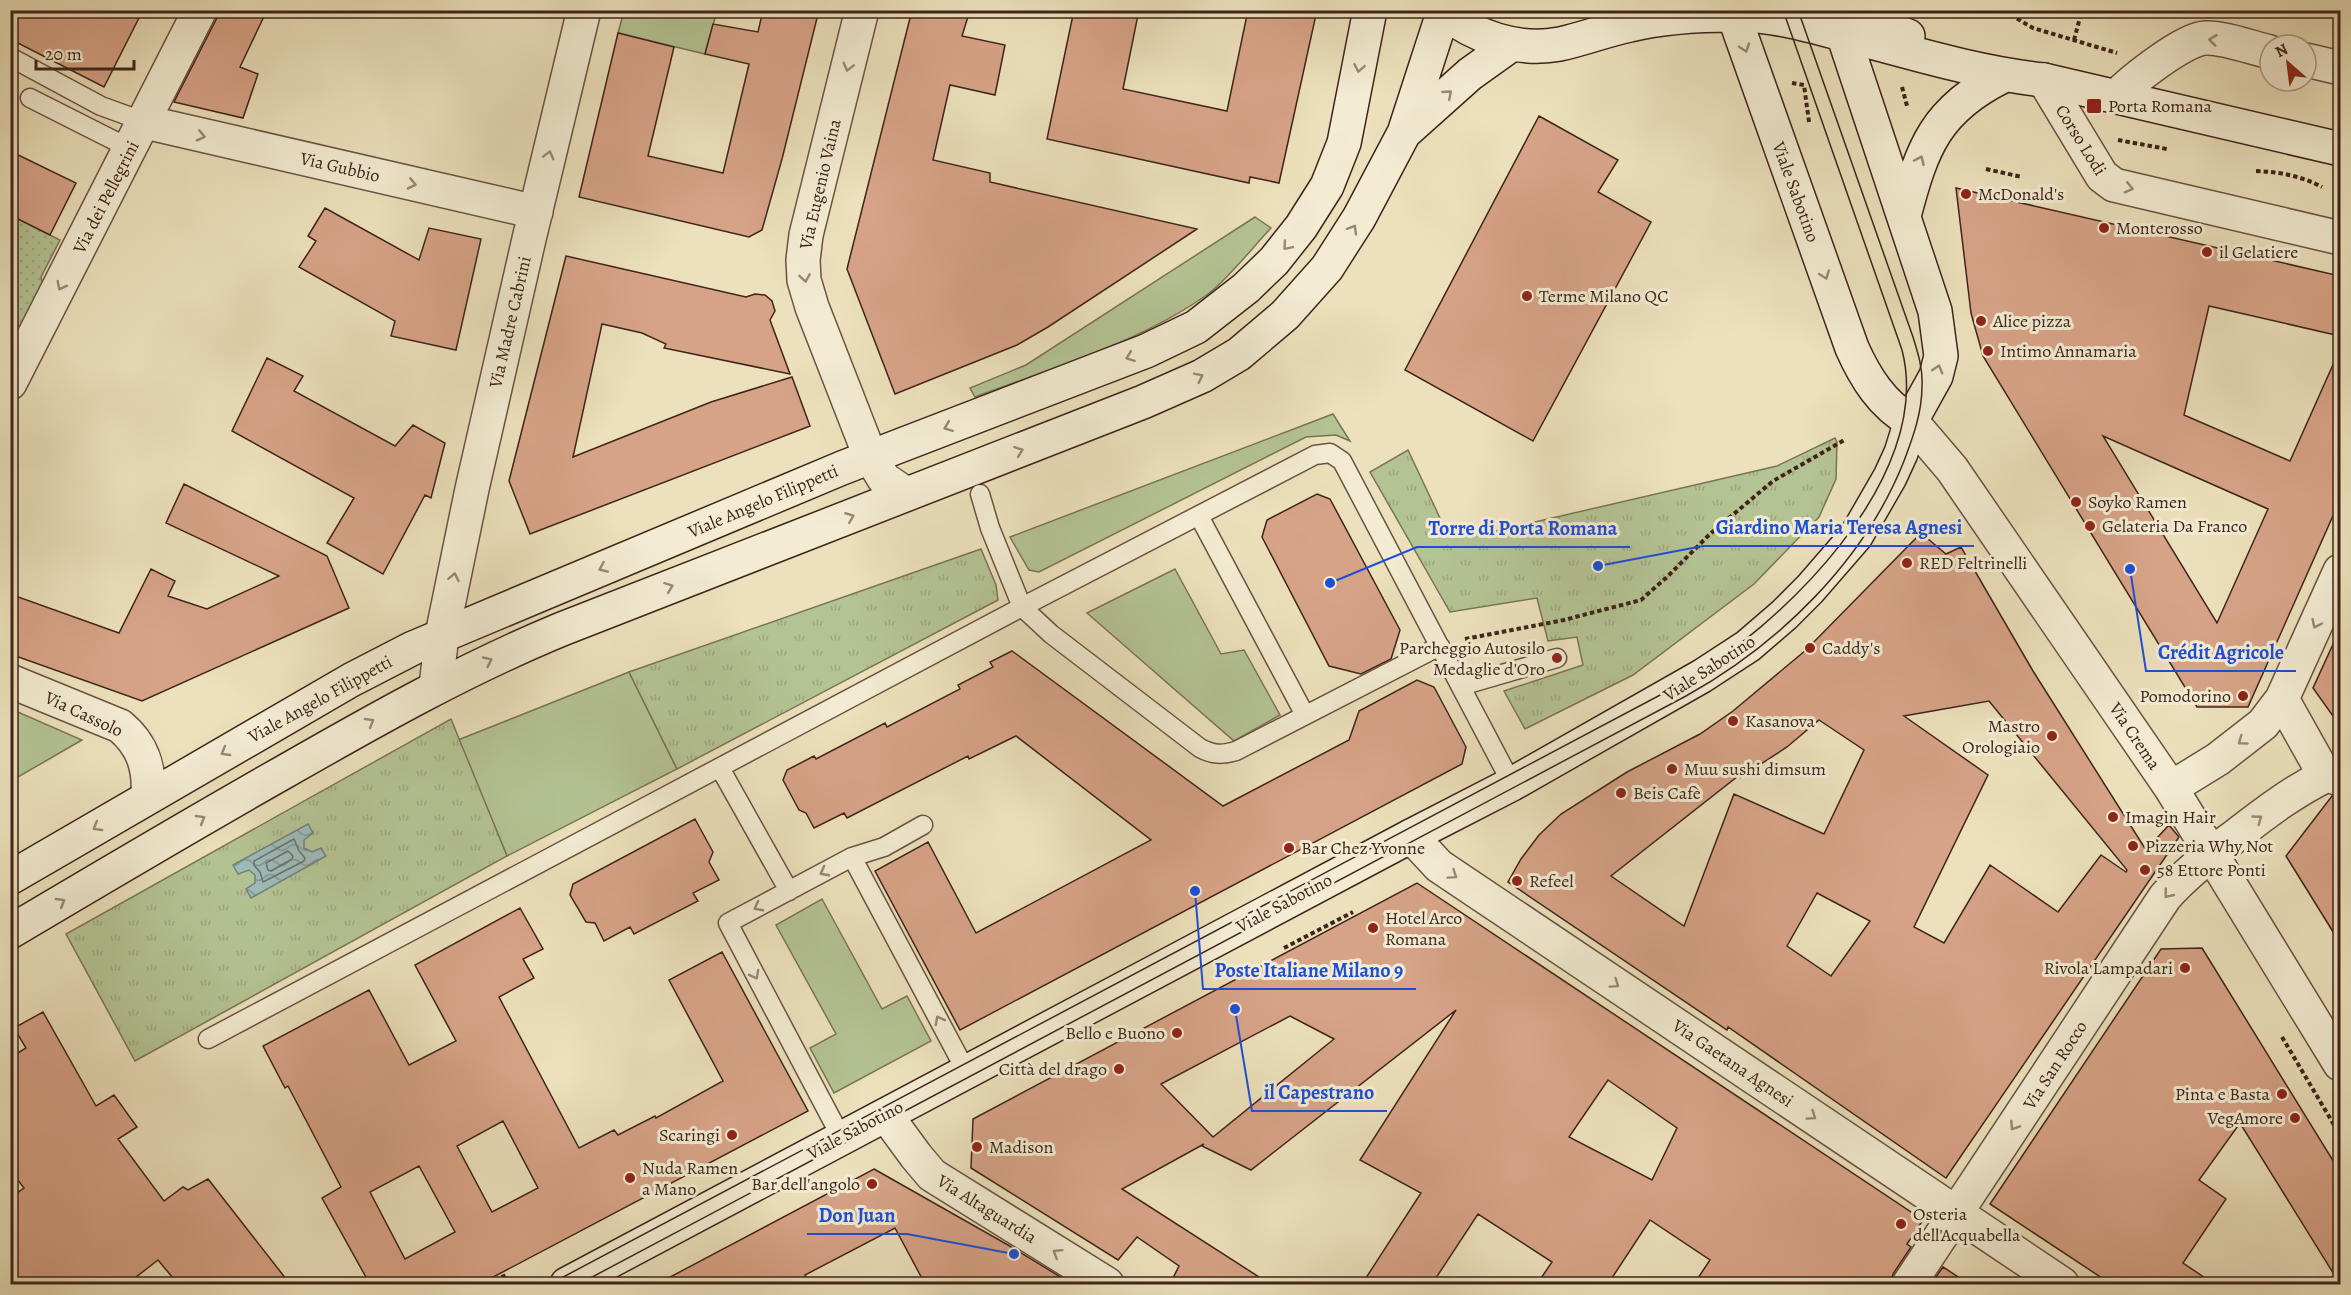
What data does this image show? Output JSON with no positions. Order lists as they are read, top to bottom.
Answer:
{
  "streets": {
    "street": [
      "Corso Lodi",
      "Via Gubbio",
      "Via Eugenio Vaina",
      "Viale Sabotino",
      "Via dei Pellegrini",
      "Via Madre Cabrini",
      "Viale Angelo Filippetti",
      "Via Cassolo",
      "Via Crema",
      "Via Gaetana Agnesi",
      "Via San Rocco",
      "Via Altaguardia"
    ]
  },
  "crossings": [
    ["Via Gubbio", "Via dei Pellegrini"],
    ["Via Gubbio", "Via Madre Cabrini"],
    ["Via Eugenio Vaina", "Viale Angelo Filippetti"],
    ["Viale Sabotino", "Via Crema"],
    ["Viale Sabotino", "Via Gaetana Agnesi"],
    ["Viale Sabotino", "Via Altaguardia"],
    ["Via Madre Cabrini", "Viale Angelo Filippetti"],
    ["Viale Angelo Filippetti", "Via Cassolo"],
    ["Via Crema", "Via San Rocco"],
    ["Via Gaetana Agnesi", "Via San Rocco"]
  ],
  "one_way": [
    "Via Gubbio",
    "Via Eugenio Vaina",
    "Via dei Pellegrini",
    "Via Madre Cabrini",
    "Via Gaetana Agnesi",
    "Via Altaguardia"
  ],
  "places": {
    "transit": ["Porta Romana"],
    "other": [
      "McDonald's",
      "Monterosso",
      "il Gelatiere",
      "Terme Milano QC",
      "Alice pizza",
      "Intimo Annamaria",
      "Soyko Ramen",
      "Gelateria Da Franco",
      "RED Feltrinelli",
      "Giardino Maria Teresa Agnesi",
      "Crédit Agricole",
      "Torre di Porta Romana",
      "Caddy's",
      "Parcheggio Autosilo Medaglie d'Oro",
      "Pomodorino",
      "Kasanova",
      "Mastro Orologiaio",
      "Muu sushi dimsum",
      "Beis Cafè",
      "Imagin Hair",
      "Pizzeria Why Not",
      "Bar Chez Yvonne",
      "58 Ettore Ponti",
      "Refeel",
      "Poste Italiane Milano 9",
      "Hotel Arco Romana",
      "Rivola Lampadari",
      "il Capestrano",
      "Bello e Buono",
      "Città del drago",
      "Pinta e Basta",
      "VegAmore",
      "Scaringi",
      "Madison",
      "Nuda Ramen a Mano",
      "Bar dell'angolo",
      "Osteria dell'Acquabella",
      "Don Juan"
    ]
  },
  "scale_bar": "20 m",
  "north": "top left"
}
